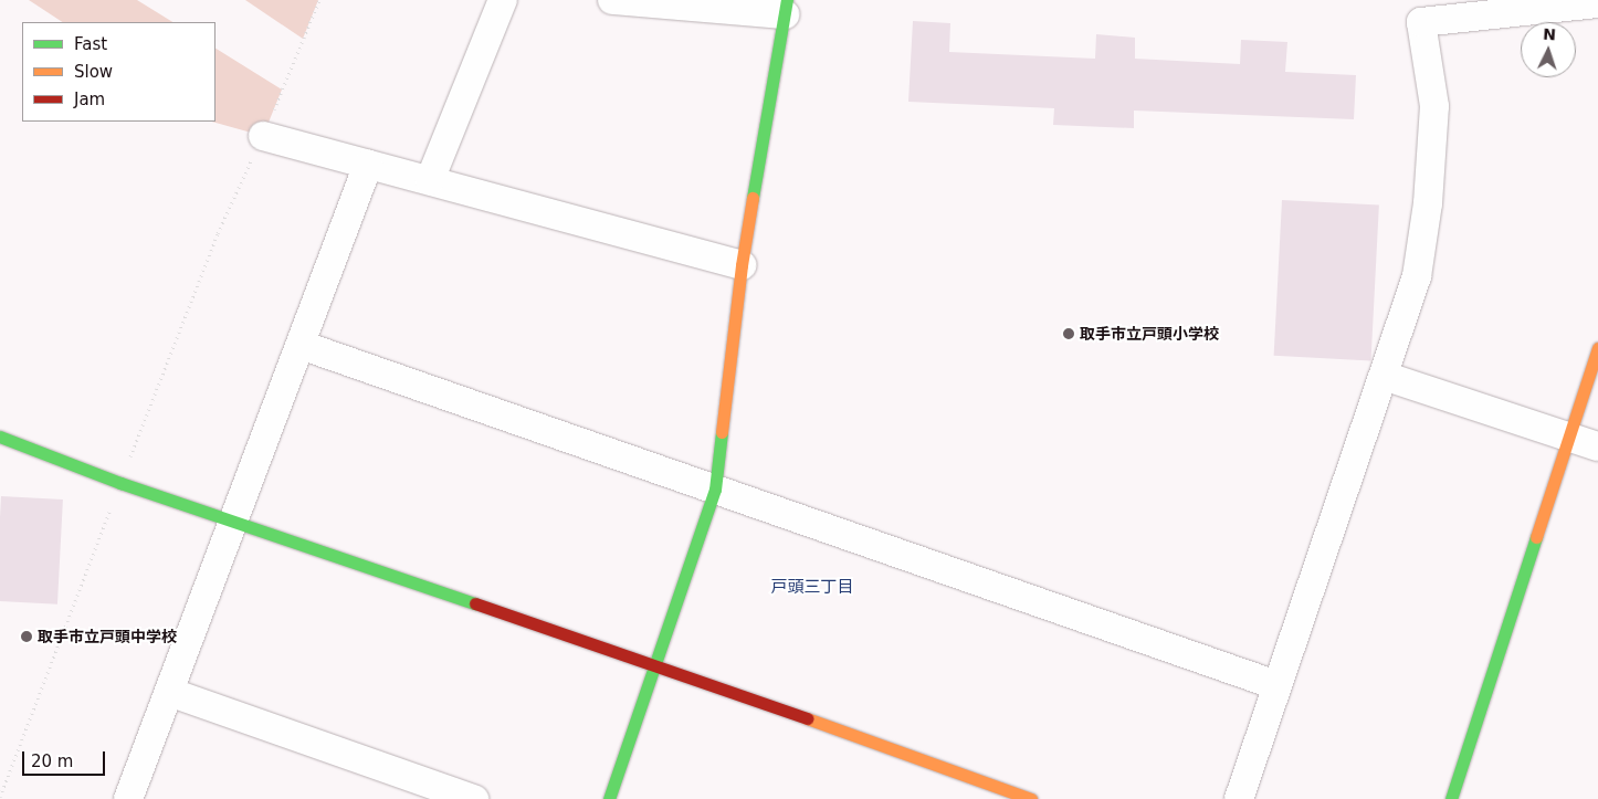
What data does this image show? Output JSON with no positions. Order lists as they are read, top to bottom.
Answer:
{
  "districts": ["戸頭三丁目"],
  "places": ["取手市立戸頭小学校", "取手市立戸頭中学校"],
  "legend": ["Fast", "Slow", "Jam"],
  "scale_bar": "20 m",
  "north": "top"
}
